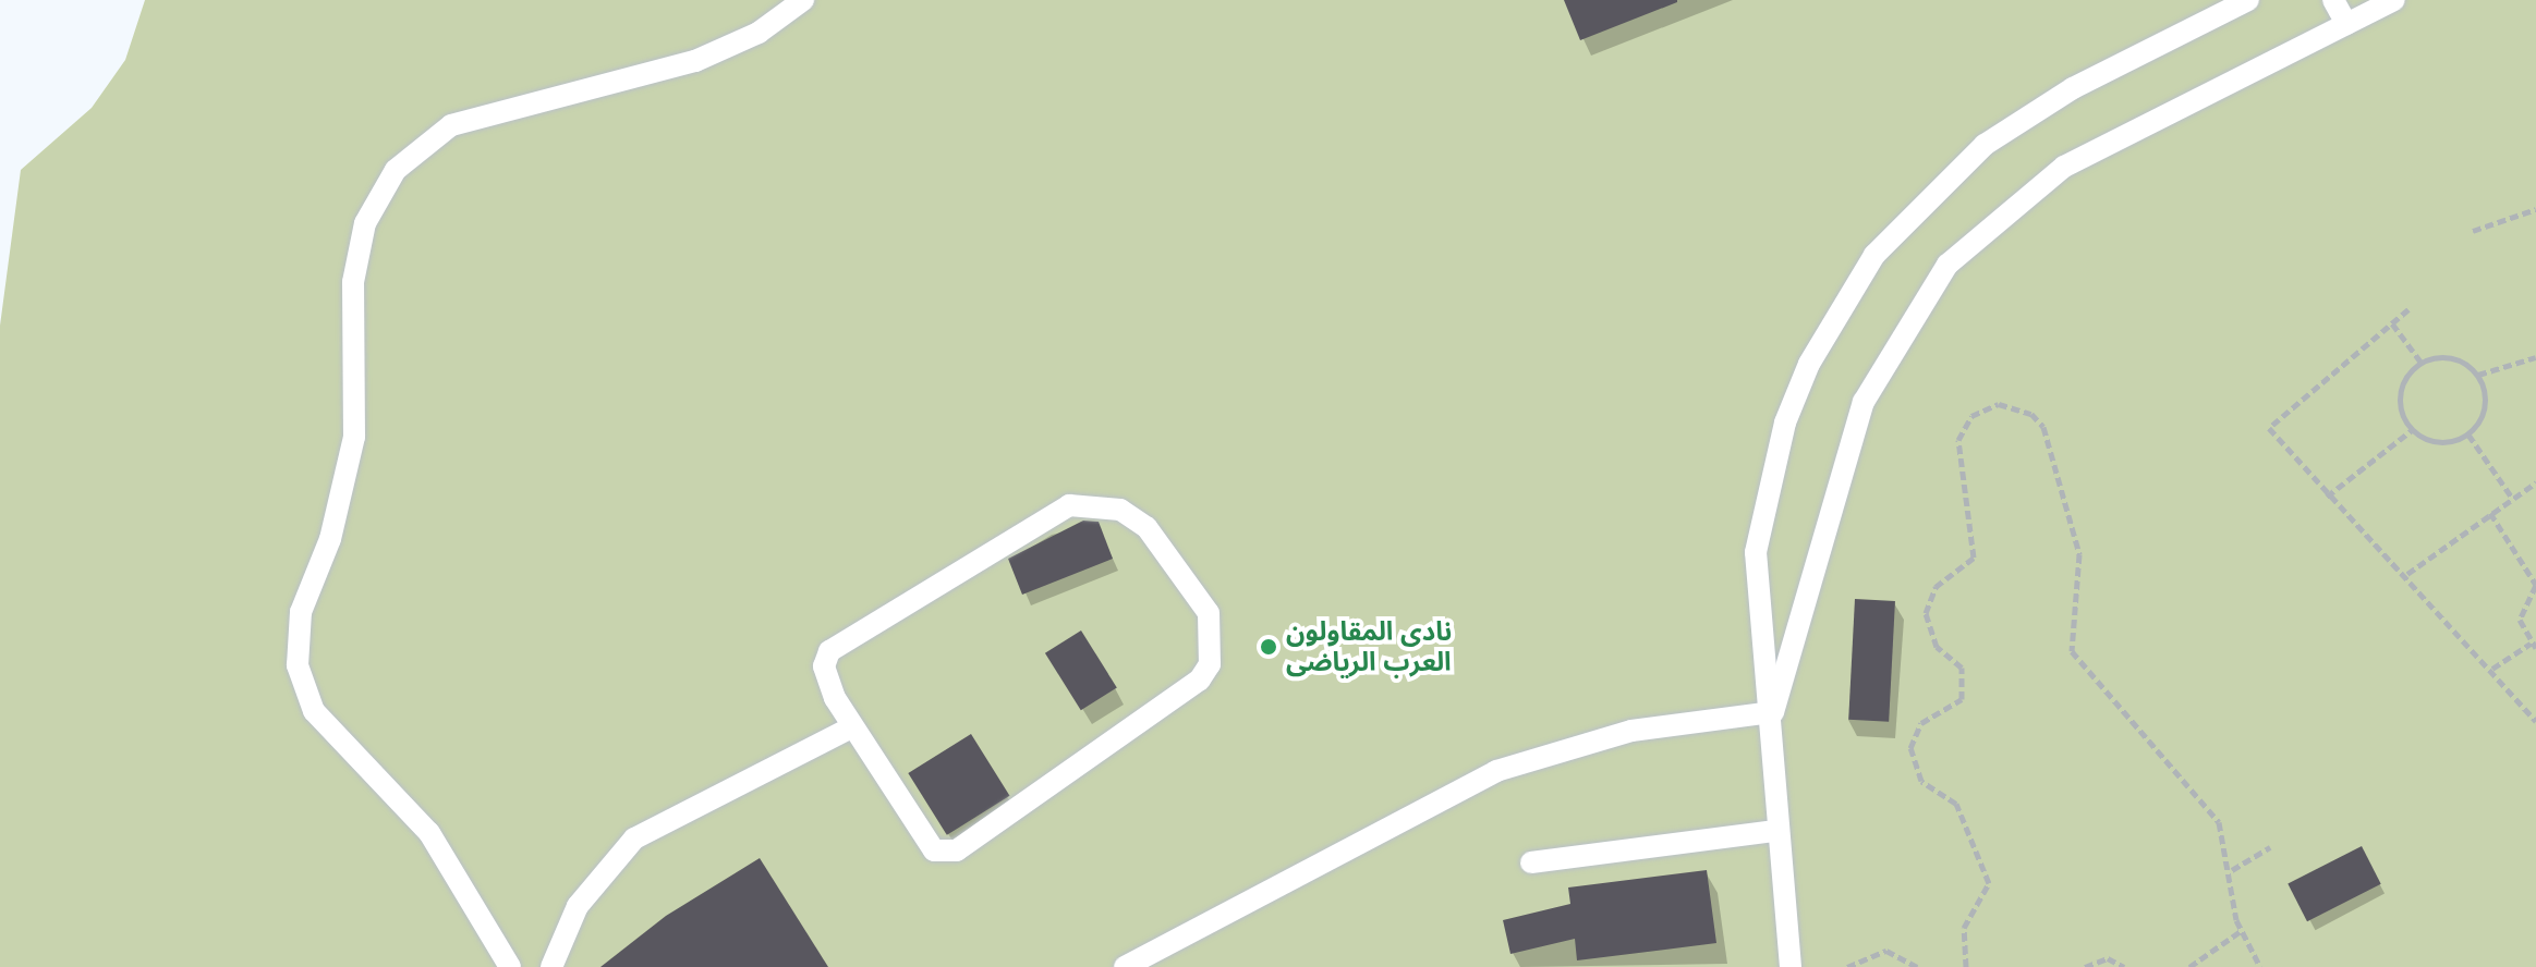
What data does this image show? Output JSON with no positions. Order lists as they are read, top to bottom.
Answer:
{
  "places": ["نادى المقاولون العرب الرياضى"]
}
